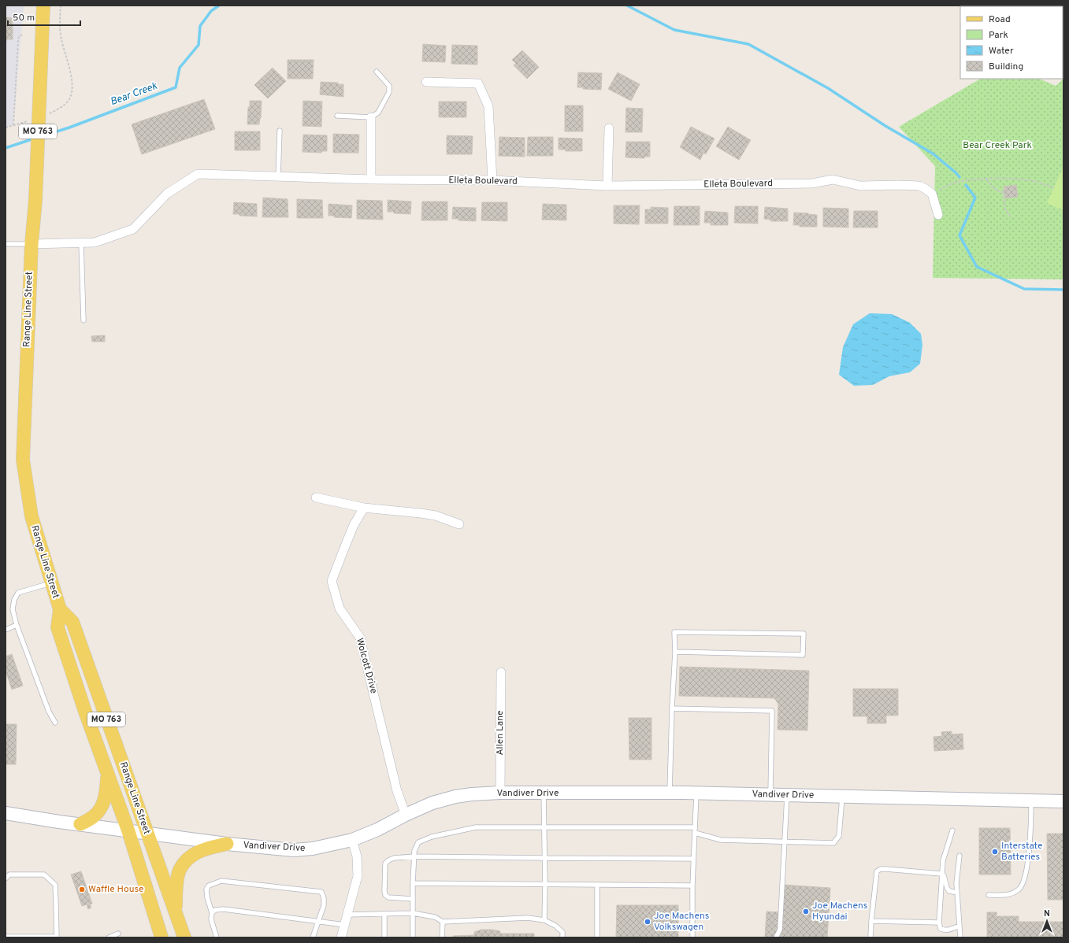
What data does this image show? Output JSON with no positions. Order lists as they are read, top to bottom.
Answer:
{
  "streets": {
    "main road": ["MO 763", "Range Line Street", "Vandiver Drive"],
    "street": ["Elleta Boulevard", "Wolcott Drive", "Allen Lane"]
  },
  "crossings": [
    ["Elleta Boulevard", "Range Line Street"],
    ["Range Line Street", "Vandiver Drive"],
    ["Wolcott Drive", "Vandiver Drive"],
    ["Allen Lane", "Vandiver Drive"]
  ],
  "water": ["Bear Creek"],
  "parks": ["Bear Creek Park"],
  "places": [
    "Interstate Batteries",
    "Waffle House",
    "Joe Machens Hyundai",
    "Joe Machens Volkswagen"
  ],
  "legend": [
    "Road",
    "Park",
    "Water",
    "Building"
  ],
  "scale_bar": "50 m",
  "north": "top"
}
